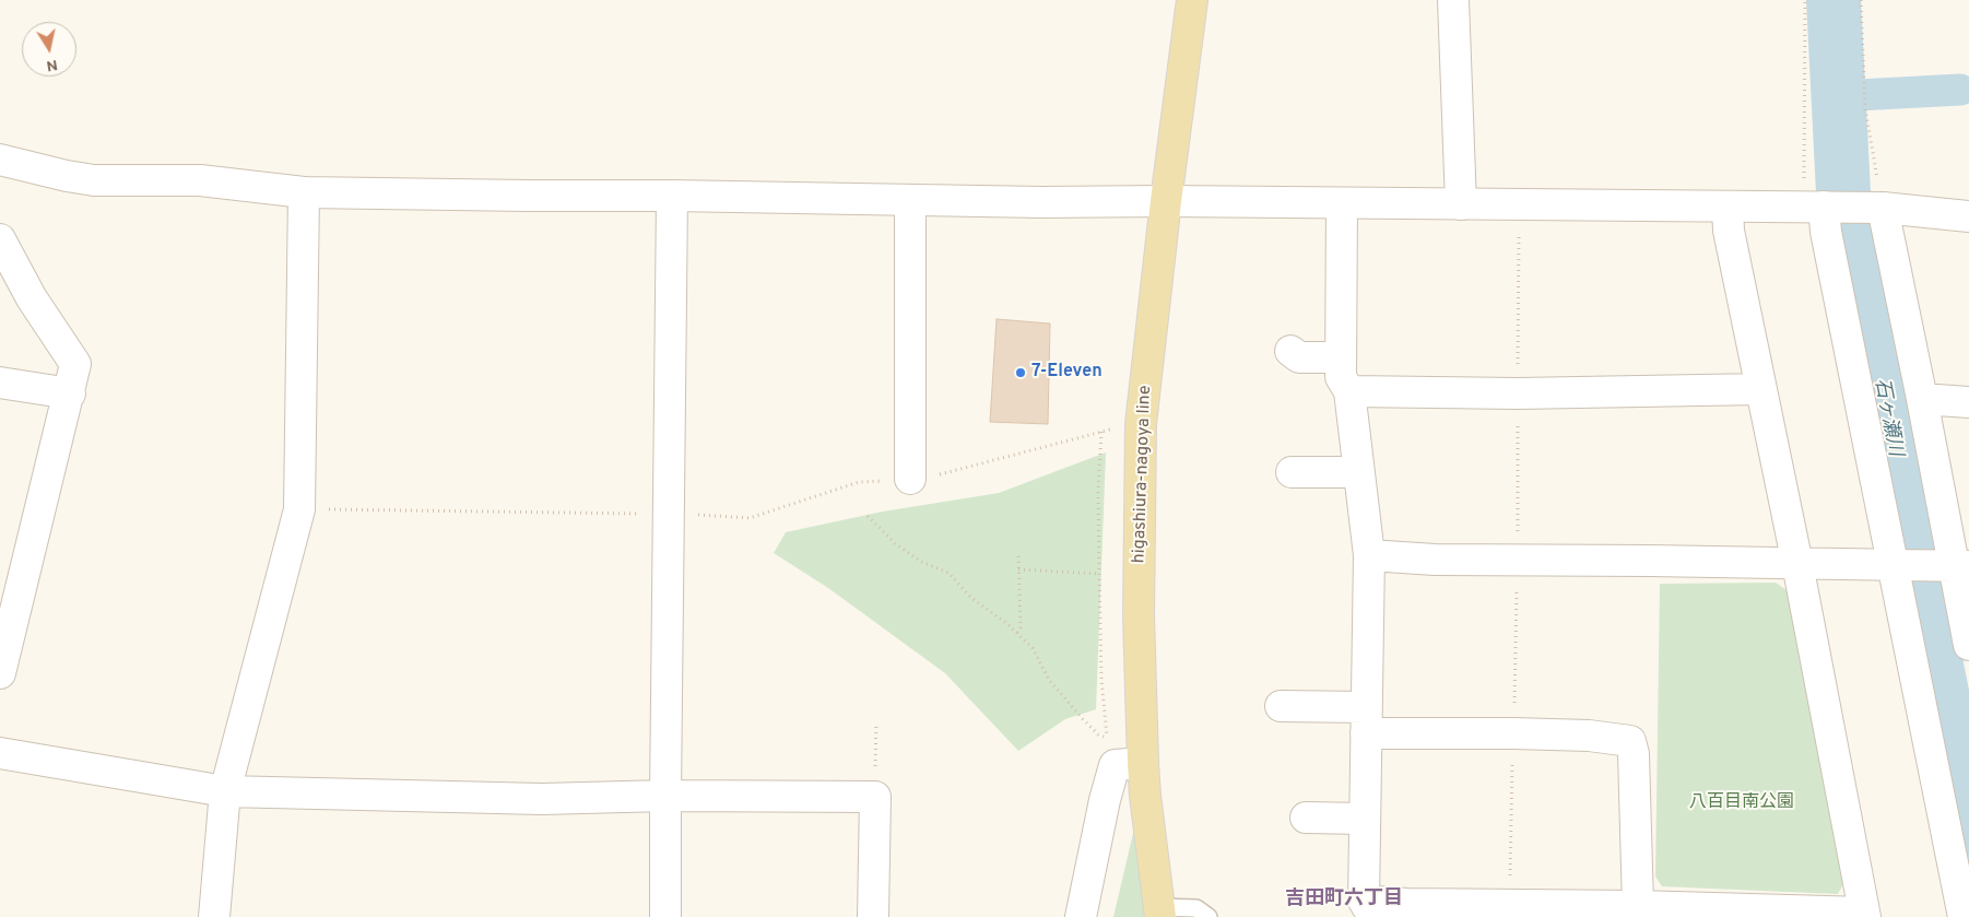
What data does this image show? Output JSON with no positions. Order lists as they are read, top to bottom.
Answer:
{
  "streets": {
    "main road": ["higashiura-nagoya line"]
  },
  "districts": ["吉田町六丁目"],
  "water": ["石ヶ瀬川"],
  "parks": ["八百目南公園"],
  "places": ["7-Eleven"],
  "north": "bottom"
}
